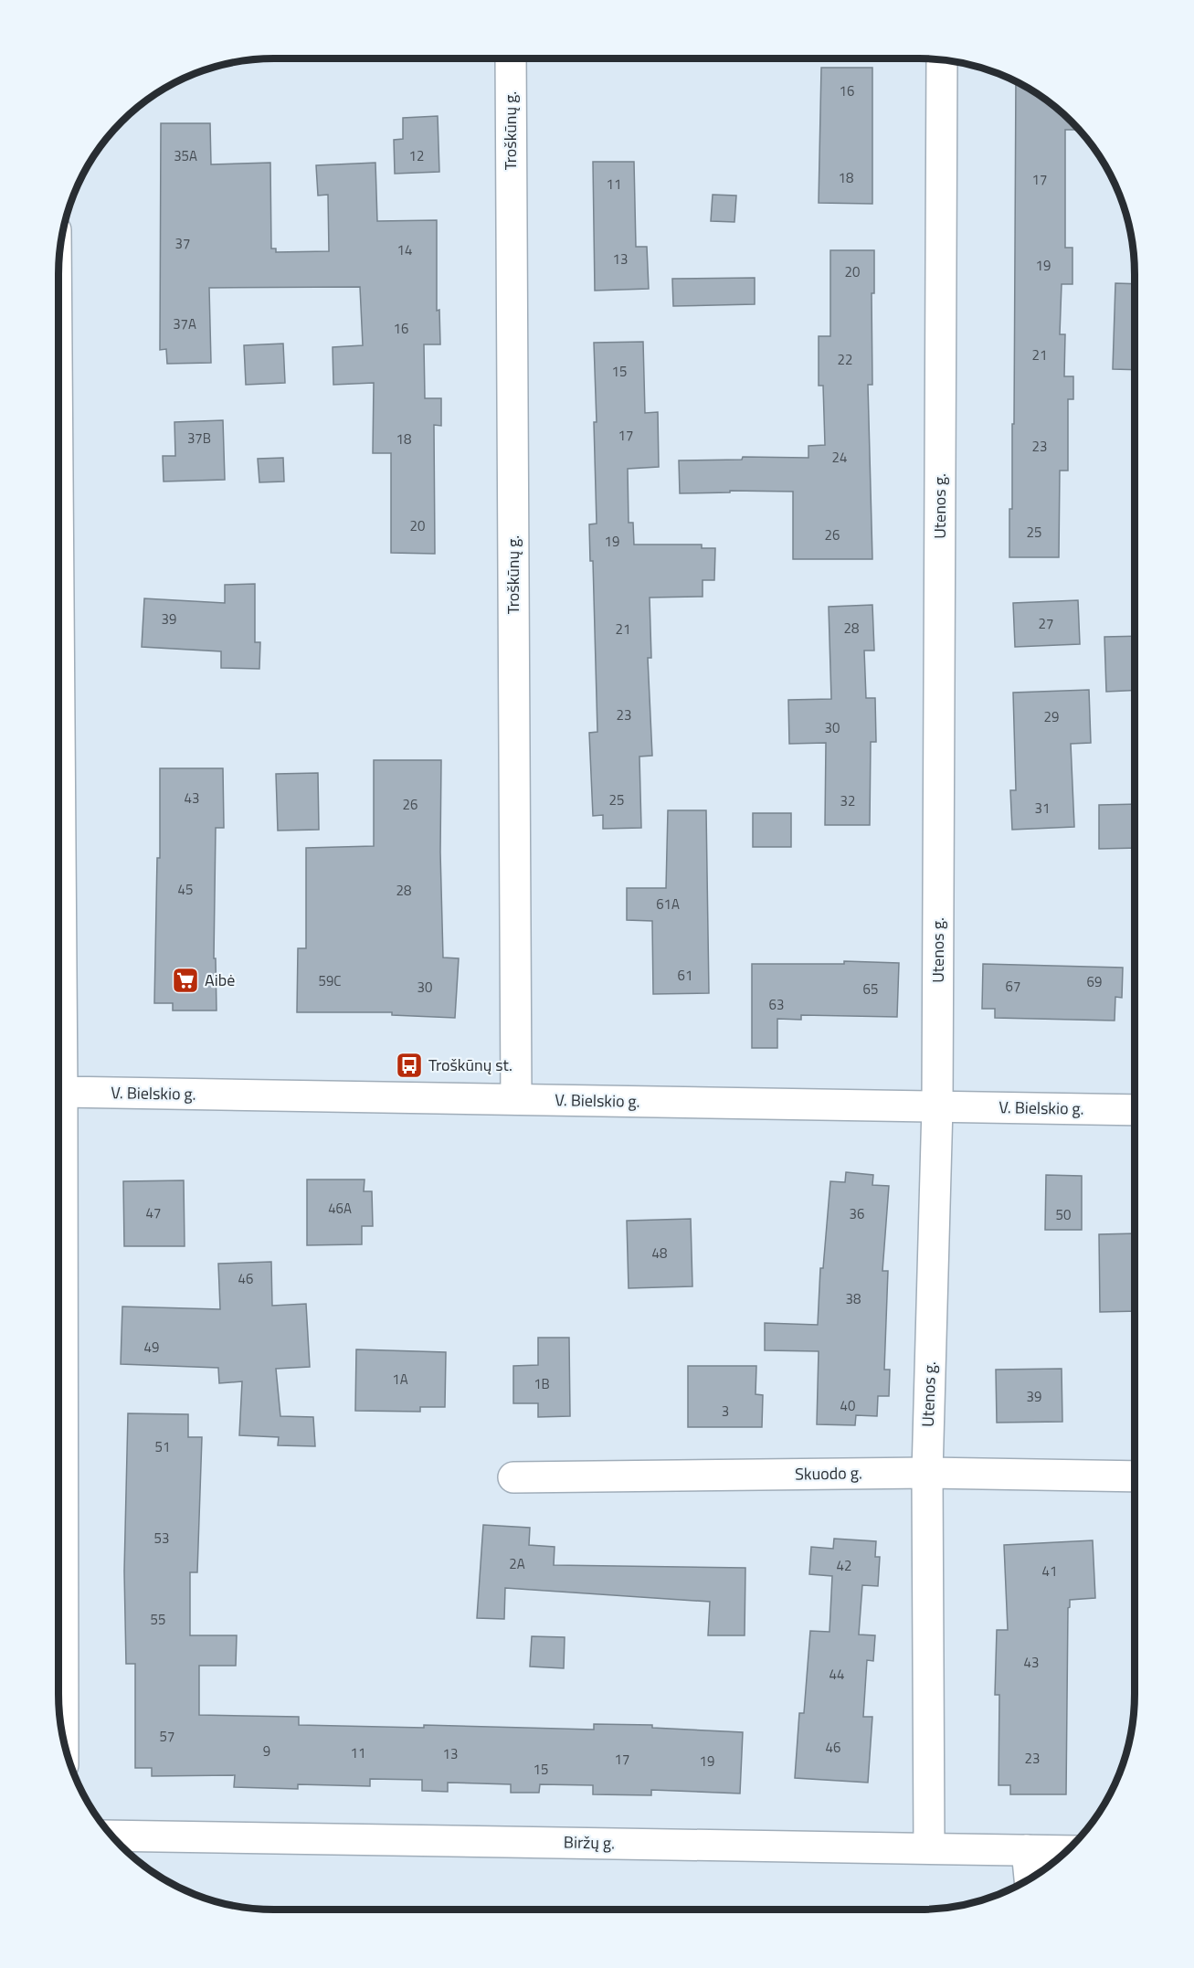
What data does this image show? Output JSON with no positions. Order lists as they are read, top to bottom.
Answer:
{
  "streets": {
    "street": [
      "Troškūnų g.",
      "Utenos g.",
      "V. Bielskio g.",
      "Skuodo g.",
      "Biržų g."
    ]
  },
  "crossings": [
    ["Troškūnų g.", "V. Bielskio g."],
    ["Utenos g.", "V. Bielskio g."],
    ["Utenos g.", "Skuodo g."],
    ["Utenos g.", "Biržų g."]
  ],
  "places": {
    "supermarket": ["Aibė"],
    "bus stop": ["Troškūnų st."]
  },
  "house_numbers": [
    "16",
    "35A",
    "12",
    "18",
    "17",
    "11",
    "37",
    "14",
    "13",
    "19",
    "20",
    "37A",
    "16",
    "21",
    "22",
    "15",
    "17",
    "37B",
    "18",
    "23",
    "24",
    "20",
    "25",
    "26",
    "19",
    "39",
    "27",
    "28",
    "21",
    "23",
    "29",
    "30",
    "43",
    "25",
    "32",
    "26",
    "31",
    "45",
    "28",
    "61A",
    "61",
    "59C",
    "69",
    "67",
    "30",
    "65",
    "63",
    "46A",
    "47",
    "36",
    "50",
    "48",
    "46",
    "38",
    "49",
    "1A",
    "1B",
    "39",
    "40",
    "3",
    "51",
    "53",
    "2A",
    "42",
    "41",
    "55",
    "43",
    "44",
    "57",
    "46",
    "9",
    "11",
    "13",
    "23",
    "17",
    "19",
    "15"
  ]
}
